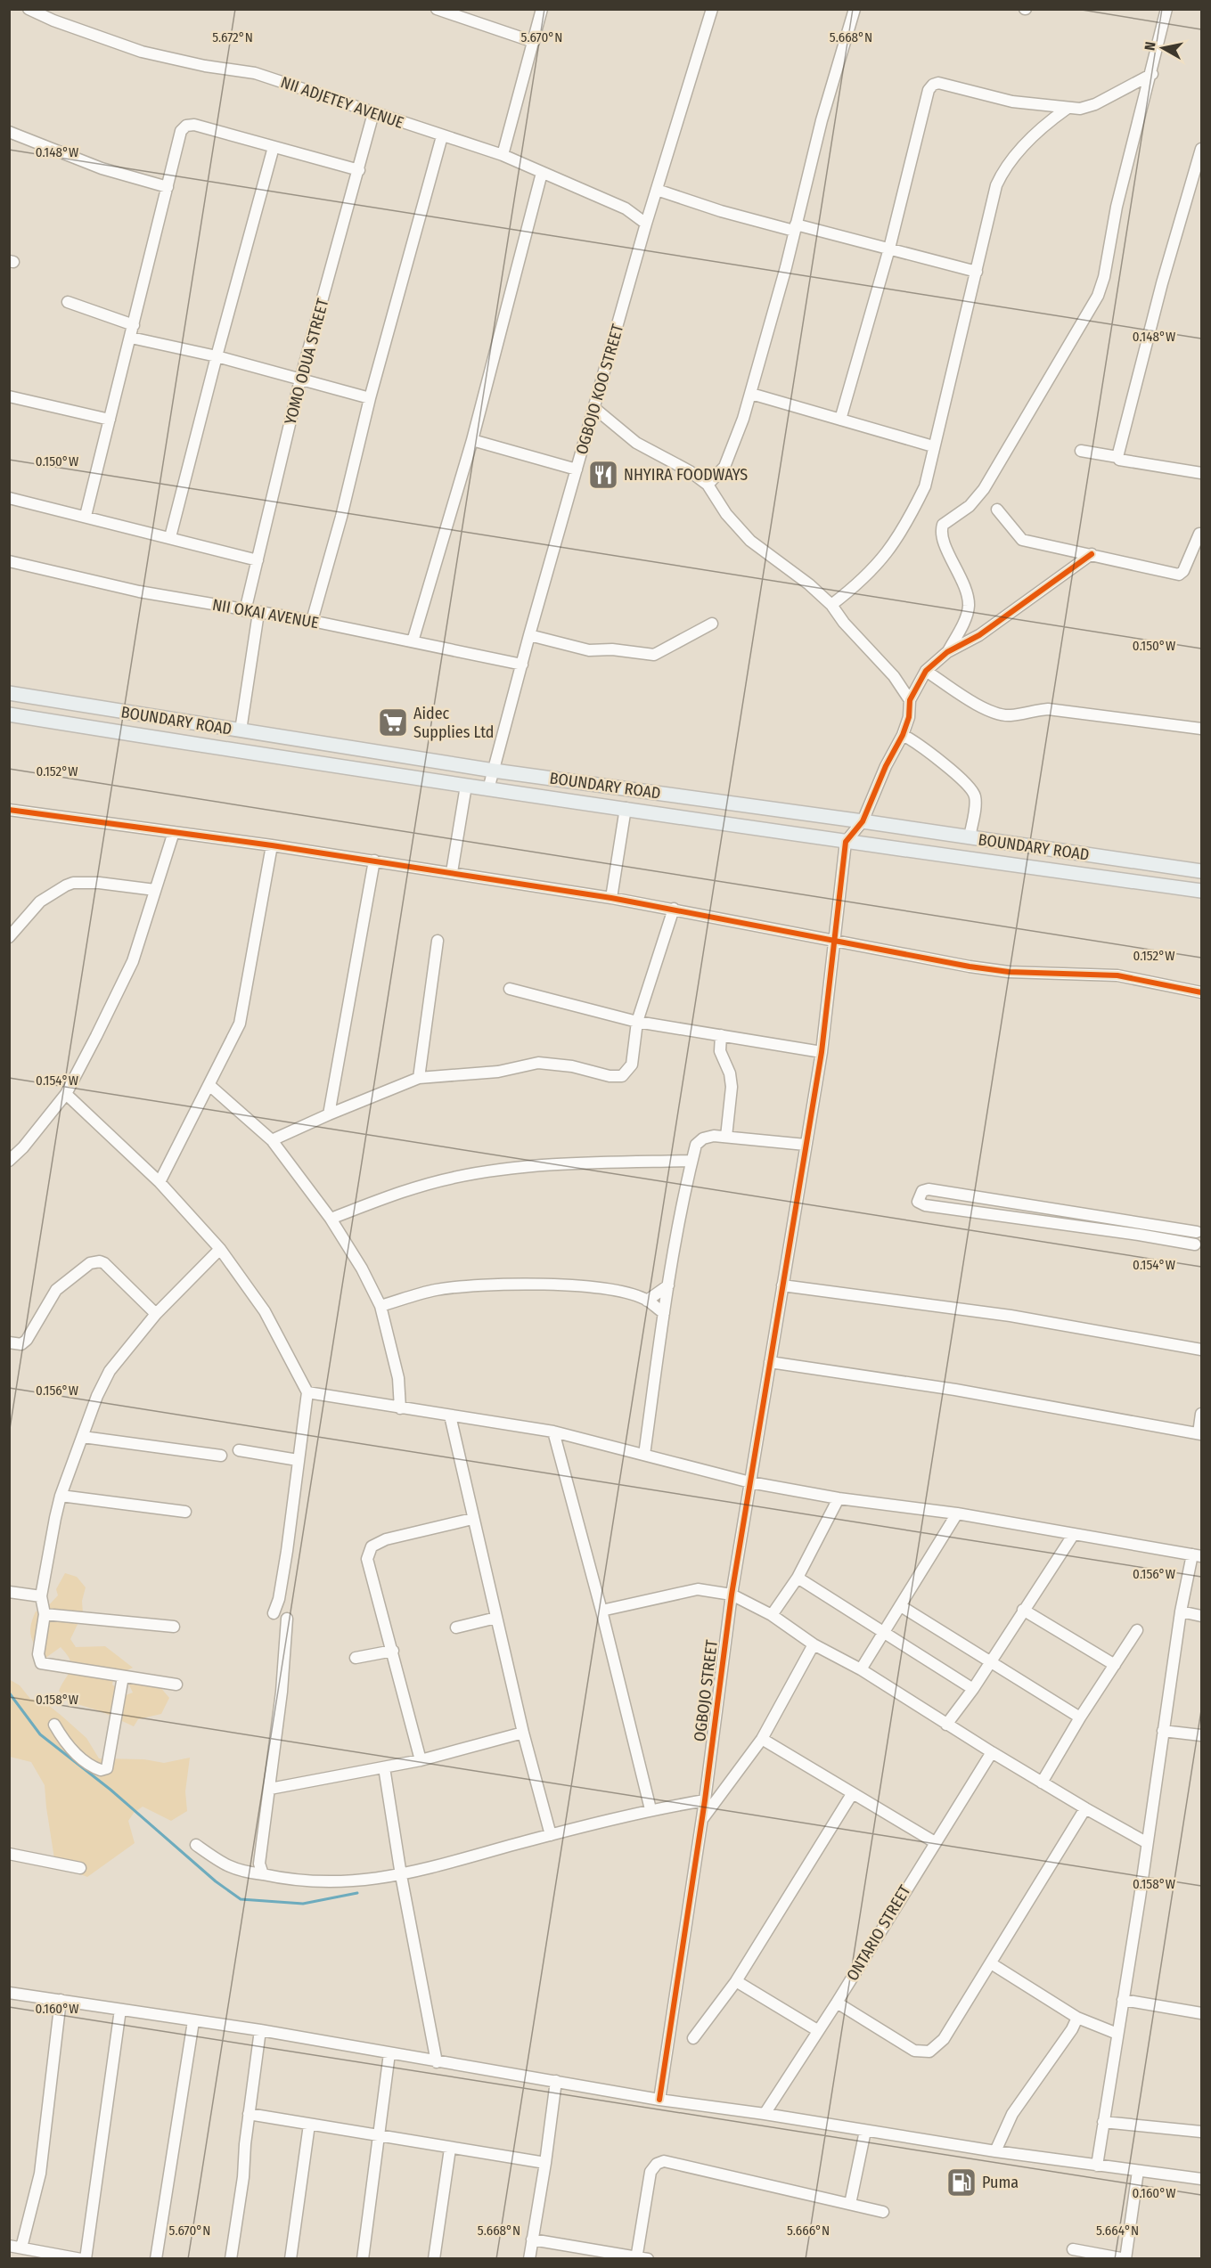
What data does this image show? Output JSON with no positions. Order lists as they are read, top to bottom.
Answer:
{
  "streets": {
    "main road": ["BOUNDARY ROAD"],
    "street": [
      "NII ADJETEY AVENUE",
      "YOMO ODUA STREET",
      "OGBOJO KOO STREET",
      "NII OKAI AVENUE",
      "OGBOJO STREET",
      "ONTARIO STREET"
    ]
  },
  "crossings": [
    ["NII ADJETEY AVENUE", "YOMO ODUA STREET"],
    ["NII ADJETEY AVENUE", "OGBOJO KOO STREET"],
    ["YOMO ODUA STREET", "NII OKAI AVENUE"],
    ["OGBOJO KOO STREET", "NII OKAI AVENUE"],
    ["OGBOJO KOO STREET", "BOUNDARY ROAD"],
    ["BOUNDARY ROAD", "OGBOJO STREET"]
  ],
  "places": {
    "restaurant": ["NHYIRA FOODWAYS"],
    "supermarket": ["Aidec Supplies Ltd"],
    "fuel station": ["Puma"]
  },
  "north": "left",
  "coordinates": [
    "5.672°N",
    "5.670°N",
    "5.668°N",
    "0.148°W",
    "0.150°W",
    "0.152°W",
    "0.154°W",
    "0.156°W",
    "0.158°W",
    "0.160°W",
    "5.666°N",
    "5.664°N"
  ]
}
